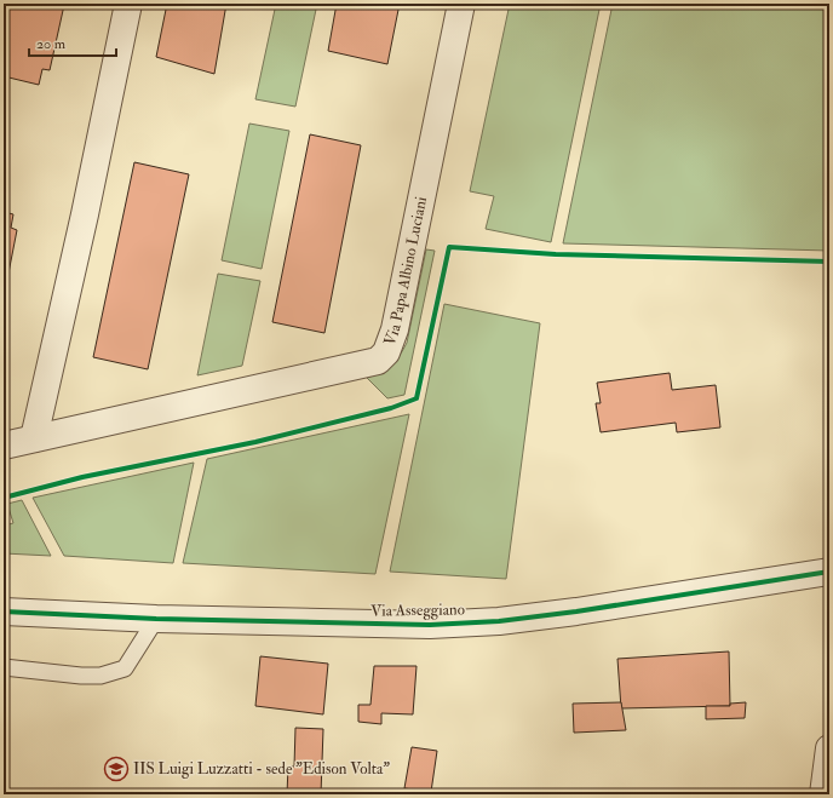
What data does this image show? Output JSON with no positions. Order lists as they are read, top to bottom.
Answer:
{
  "streets": {
    "street": ["Via Papa Albino Luciani", "Via Asseggiano"]
  },
  "places": {
    "school or university": ["IIS Luigi Luzzatti - sede \"Edison Volta\""]
  },
  "scale_bar": "20 m"
}
